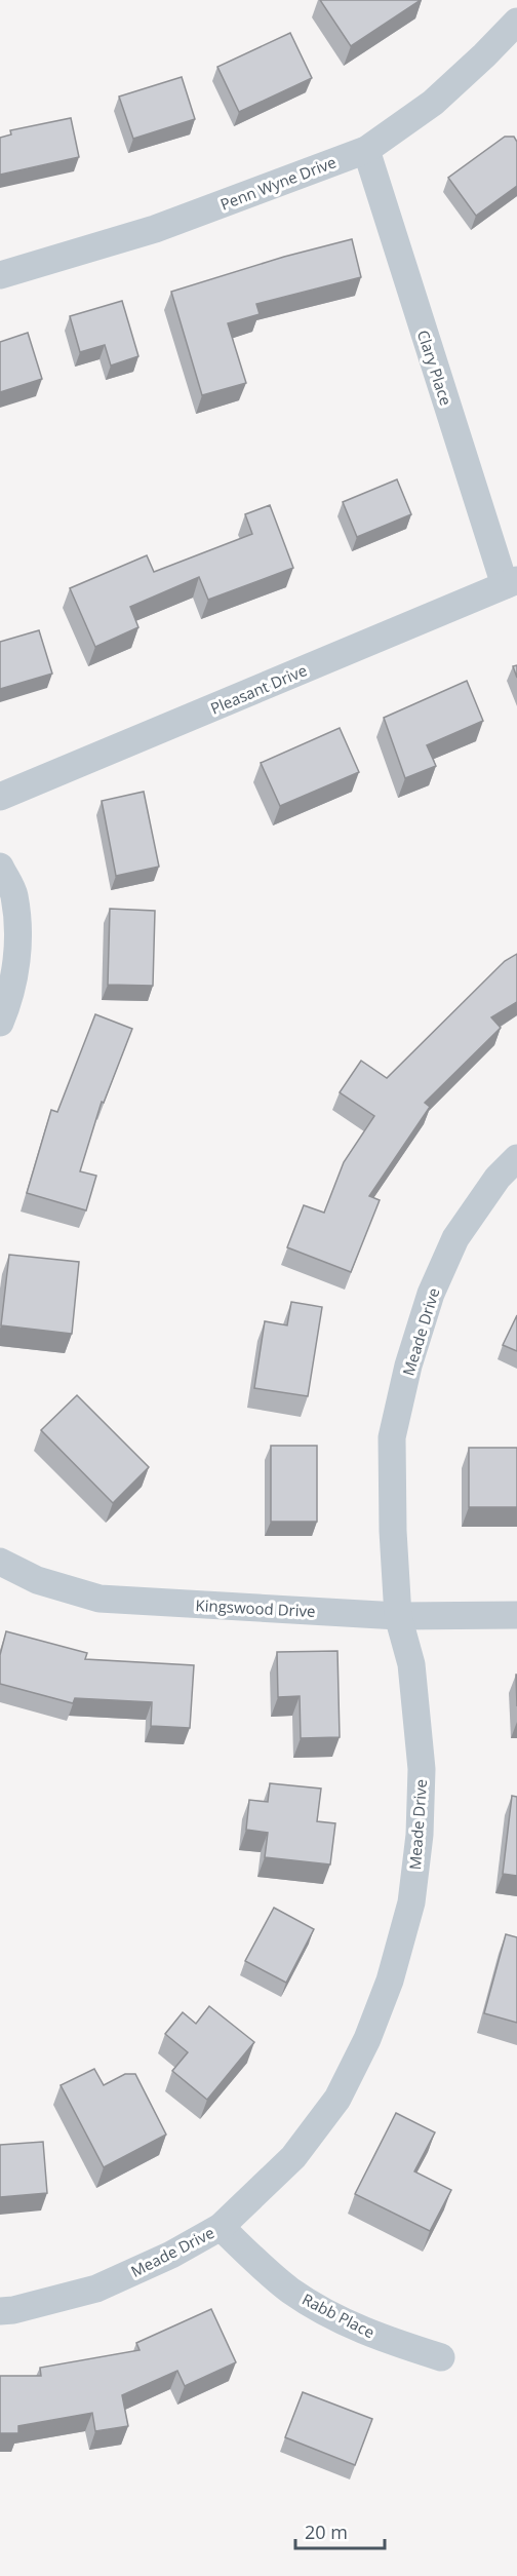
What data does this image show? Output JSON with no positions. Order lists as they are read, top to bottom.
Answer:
{
  "streets": {
    "street": [
      "Penn Wyne Drive",
      "Clary Place",
      "Pleasant Drive",
      "Meade Drive",
      "Kingswood Drive",
      "Rabb Place"
    ]
  },
  "crossings": [
    ["Penn Wyne Drive", "Clary Place"],
    ["Clary Place", "Pleasant Drive"],
    ["Meade Drive", "Kingswood Drive"],
    ["Meade Drive", "Rabb Place"]
  ],
  "scale_bar": "20 m"
}
